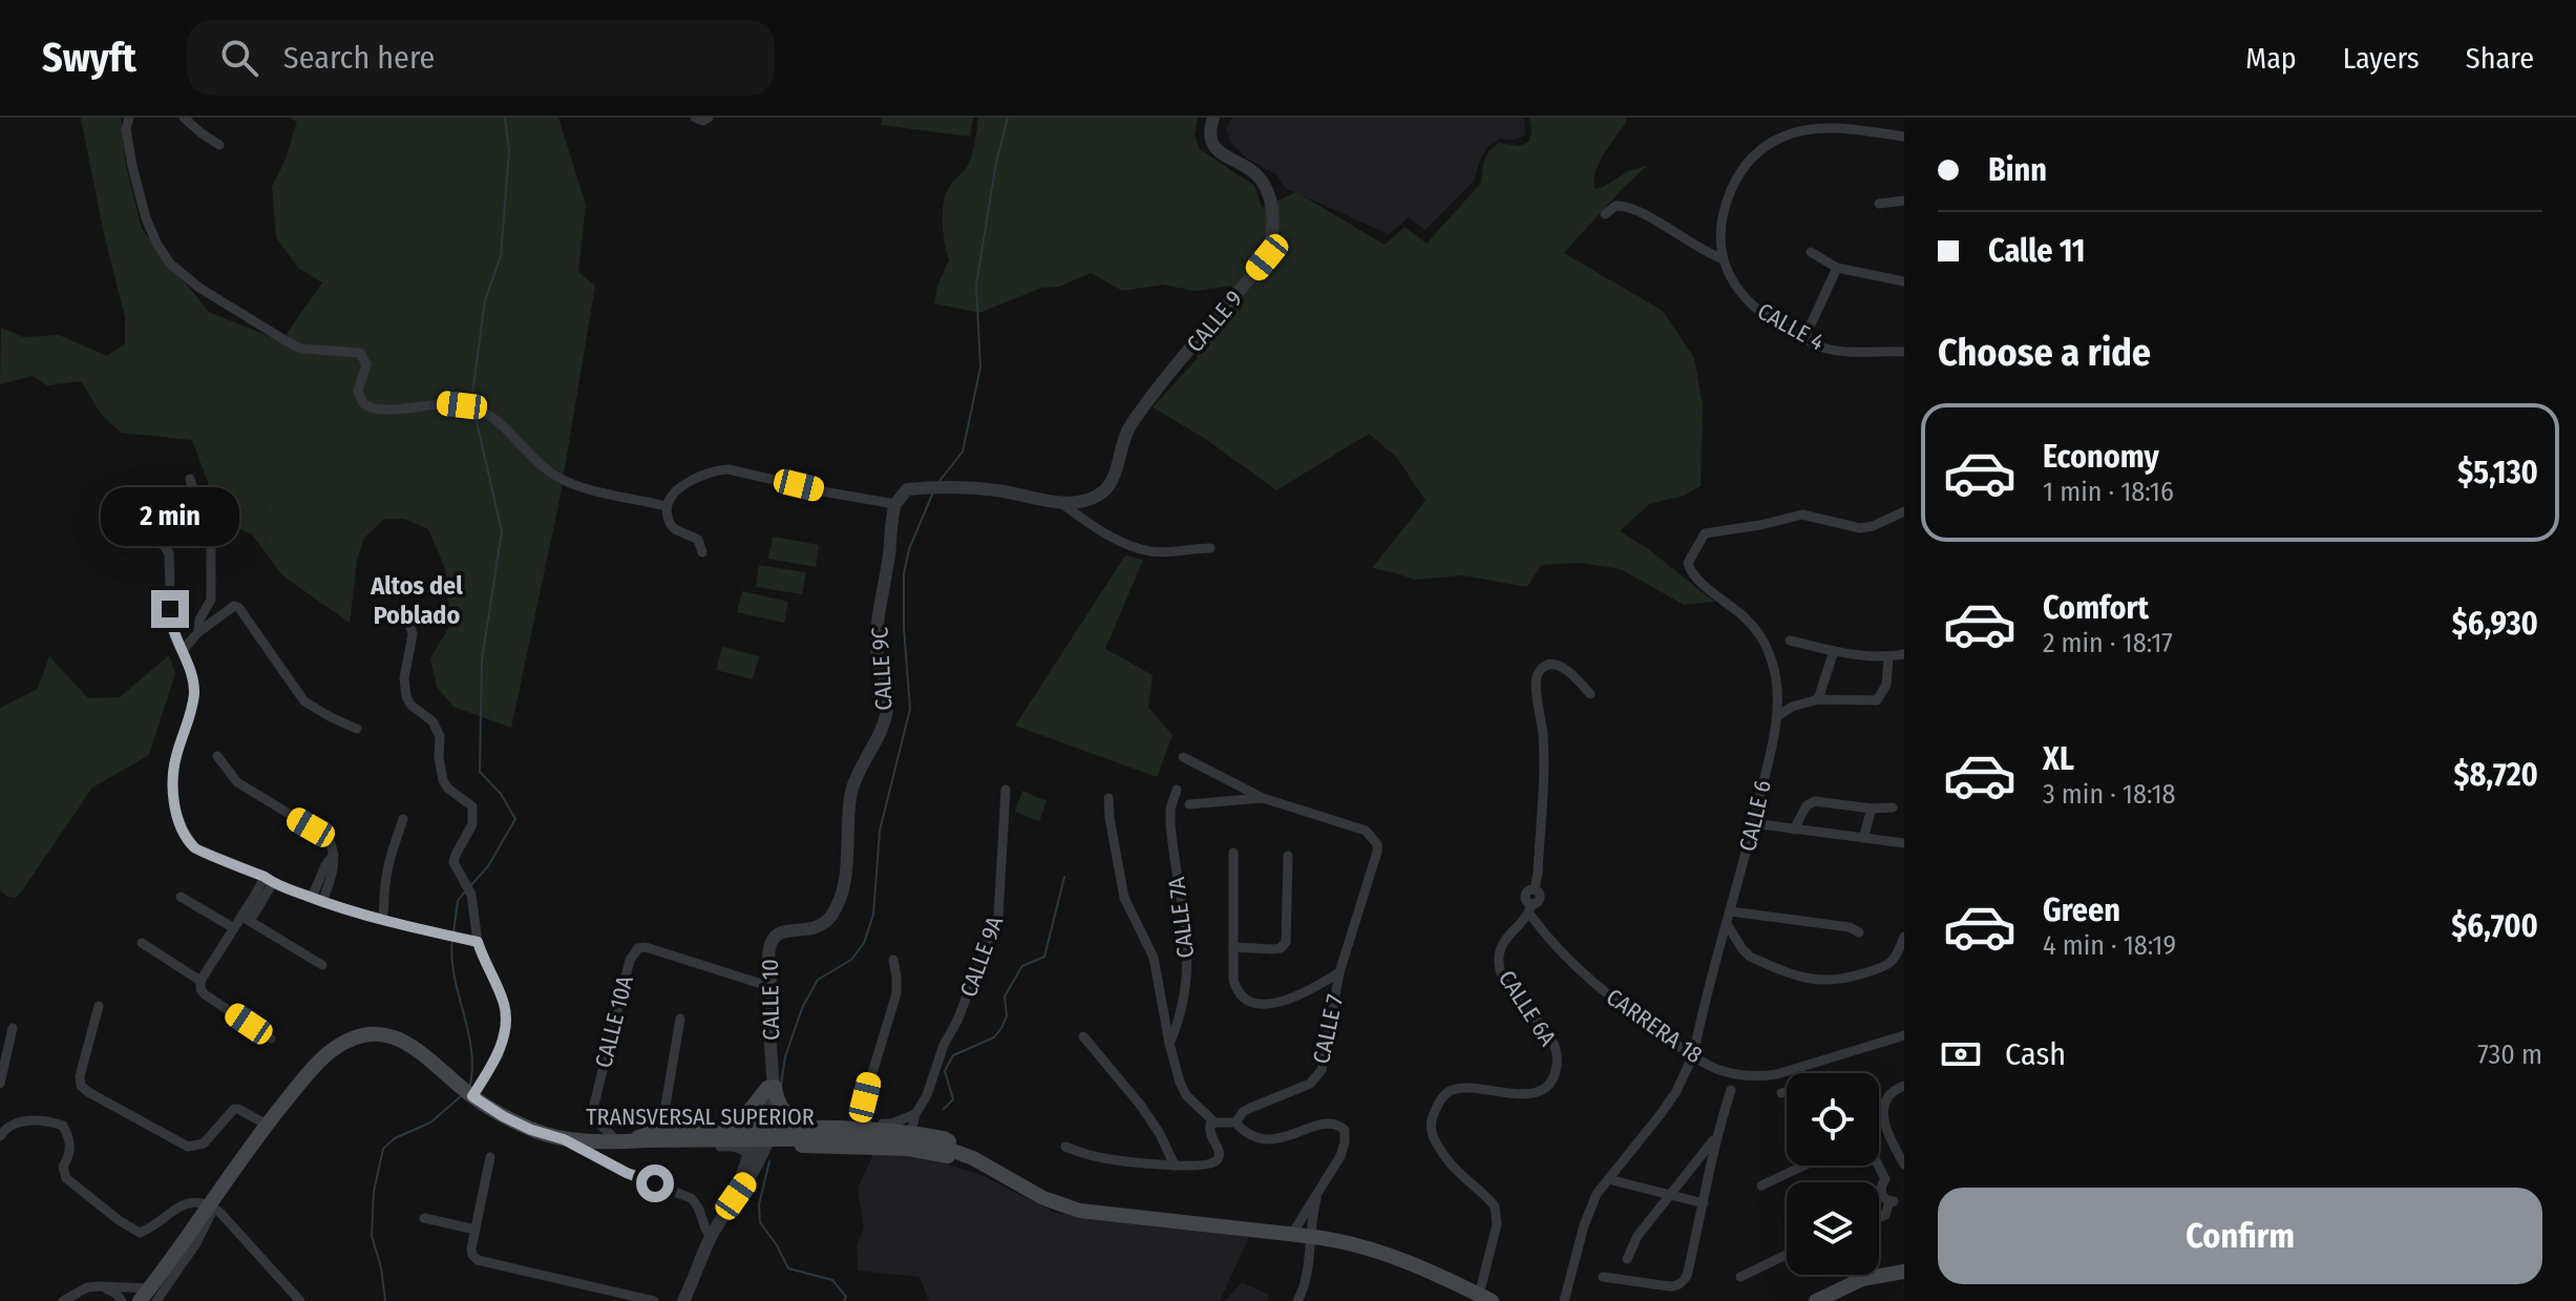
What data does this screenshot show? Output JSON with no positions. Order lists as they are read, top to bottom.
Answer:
{
  "streets": {
    "main road": ["TRANSVERSAL SUPERIOR"],
    "street": [
      "CALLE 9",
      "CALLE 4",
      "CALLE 9C",
      "CALLE 6",
      "CALLE 7A",
      "CALLE 9A",
      "CALLE 10",
      "CALLE 6A",
      "CALLE 10A",
      "CARRERA 18",
      "CALLE 7"
    ]
  },
  "crossings": [
    ["CALLE 9C", "CALLE 10"],
    ["CALLE 10", "CALLE 10A"],
    ["CALLE 6A", "CARRERA 18"],
    ["CALLE 6A", "TRANSVERSAL SUPERIOR"],
    ["CALLE 10A", "TRANSVERSAL SUPERIOR"]
  ],
  "districts": ["Altos del Poblado"],
  "page": {
    "header": "Swyft",
    "search": "Search here",
    "nav": ["Map", "Layers", "Share"],
    "banner": ["Binn", "Calle 11"],
    "heading": "Choose a ride",
    "list": [
      {
        "name": "Economy",
        "note": "1 min · 18:16",
        "value": "$5,130"
      },
      {
        "name": "Comfort",
        "note": "2 min · 18:17",
        "value": "$6,930"
      },
      {
        "name": "XL",
        "note": "3 min · 18:18",
        "value": "$8,720"
      },
      {
        "name": "Green",
        "note": "4 min · 18:19",
        "value": "$6,700"
      }
    ],
    "bubble": "2 min",
    "pay": ["Cash", "730 m"],
    "buttons": "Confirm"
  }
}
